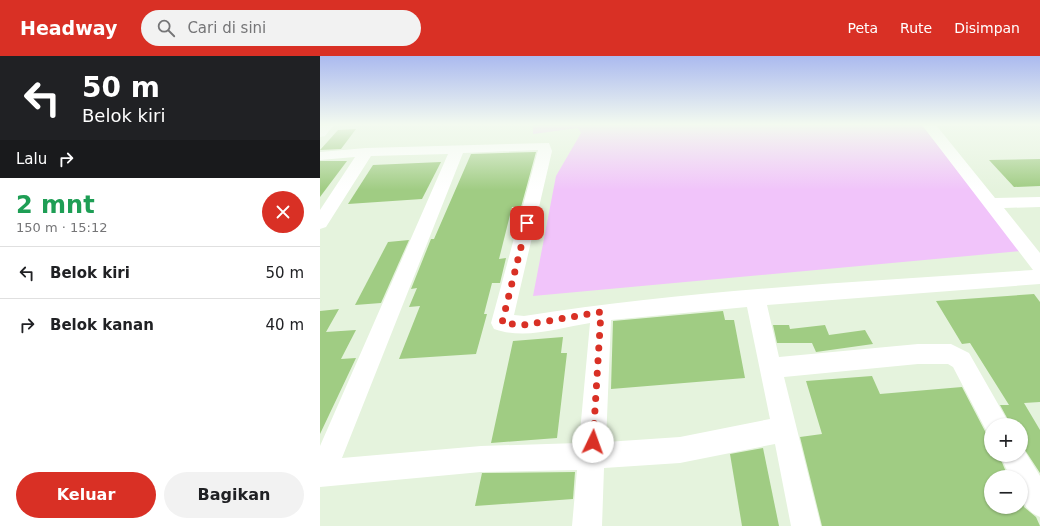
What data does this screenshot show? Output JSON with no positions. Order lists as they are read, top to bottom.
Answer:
{
  "page": {
    "header": "Headway",
    "search": "Cari di sini",
    "nav": ["Peta", "Rute", "Disimpan"],
    "turn": ["50 m", "Belok kiri"],
    "then": "Lalu",
    "heading": ["2 mnt", "150 m · 15:12"],
    "list": [
      {
        "name": "Belok kiri",
        "value": "50 m"
      },
      {
        "name": "Belok kanan",
        "value": "40 m"
      }
    ],
    "map_buttons": ["+", "−"],
    "buttons": ["Keluar", "Bagikan"]
  }
}
